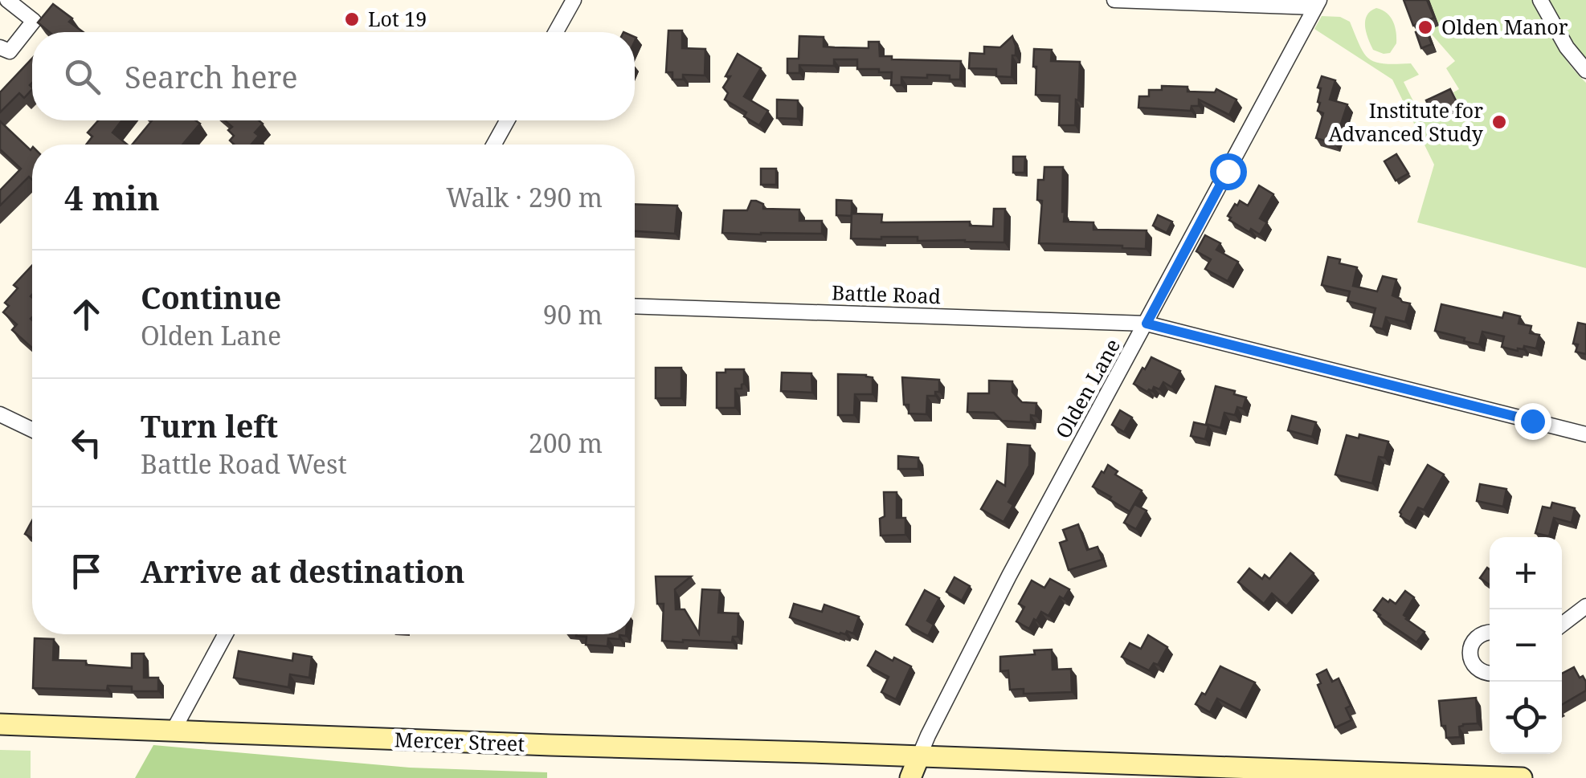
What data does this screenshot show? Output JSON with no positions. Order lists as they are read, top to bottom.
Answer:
{
  "streets": {
    "main road": ["Mercer Street"],
    "street": ["Battle Road", "Olden Lane"]
  },
  "crossings": [
    ["Battle Road", "Olden Lane"],
    ["Olden Lane", "Mercer Street"]
  ],
  "places": ["Lot 19", "Olden Manor", "Institute for Advanced Study"],
  "page": {
    "search": "Search here",
    "heading": ["4 min", "Walk · 290 m"],
    "list": [
      ["Continue", "Olden Lane", "90 m"],
      ["Turn left", "Battle Road West", "200 m"],
      "Arrive at destination"
    ],
    "map_buttons": ["+", "−"]
  }
}
